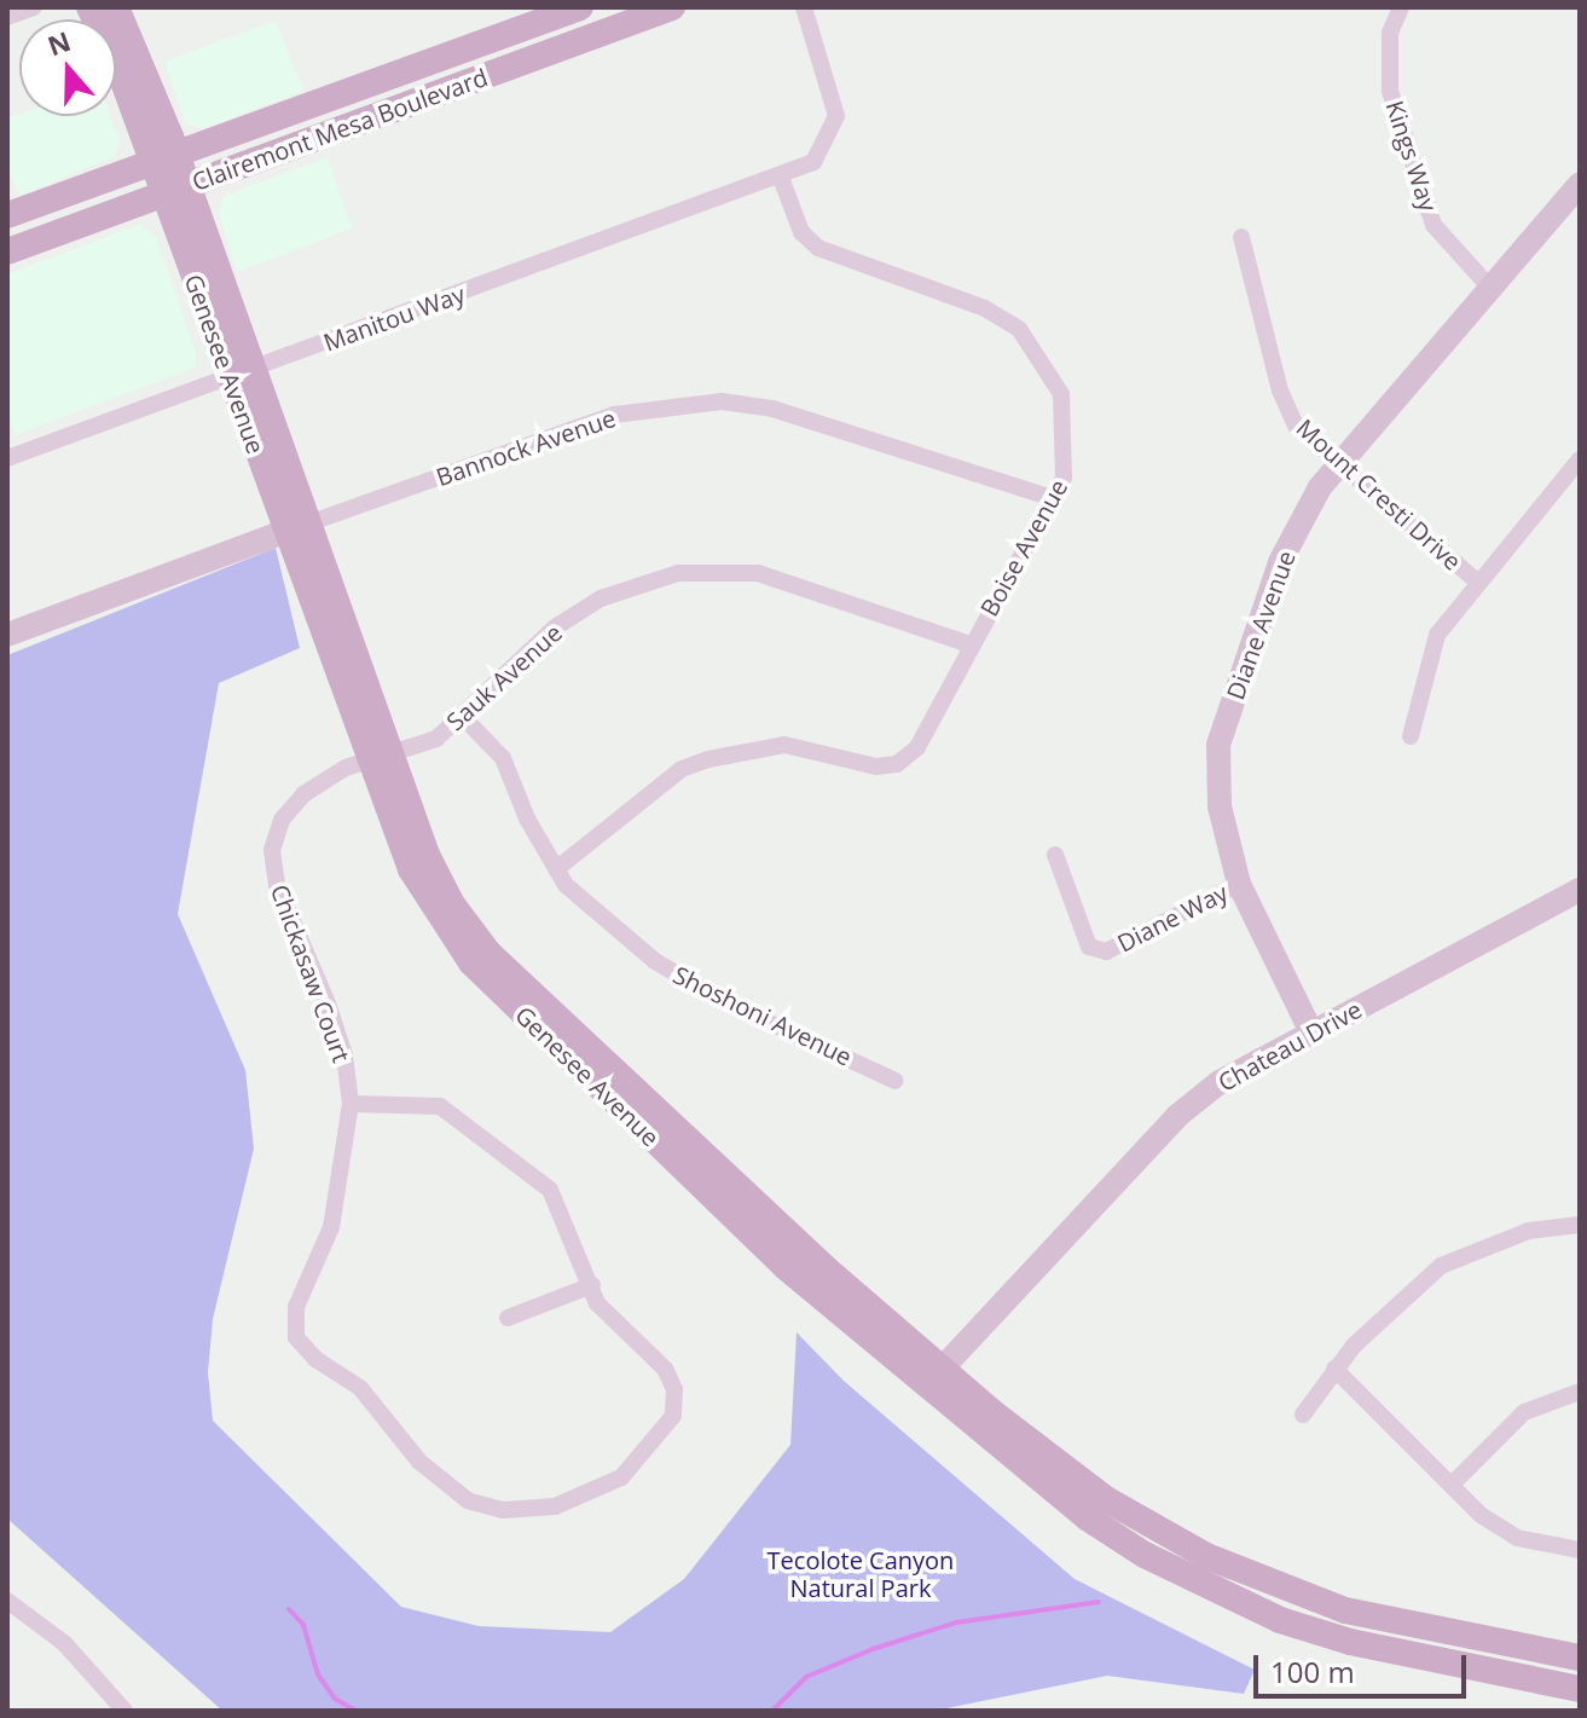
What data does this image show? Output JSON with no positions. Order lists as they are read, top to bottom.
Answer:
{
  "streets": {
    "main road": ["Clairemont Mesa Boulevard", "Genesee Avenue"],
    "street": [
      "Kings Way",
      "Manitou Way",
      "Bannock Avenue",
      "Mount Cresti Drive",
      "Boise Avenue",
      "Diane Avenue",
      "Sauk Avenue",
      "Diane Way",
      "Chickasaw Court",
      "Shoshoni Avenue",
      "Chateau Drive"
    ]
  },
  "crossings": [
    ["Clairemont Mesa Boulevard", "Genesee Avenue"],
    ["Kings Way", "Diane Avenue"],
    ["Manitou Way", "Genesee Avenue"],
    ["Manitou Way", "Boise Avenue"],
    ["Genesee Avenue", "Bannock Avenue"],
    ["Genesee Avenue", "Sauk Avenue"],
    ["Genesee Avenue", "Chickasaw Court"],
    ["Genesee Avenue", "Chateau Drive"],
    ["Bannock Avenue", "Boise Avenue"],
    ["Mount Cresti Drive", "Diane Avenue"],
    ["Boise Avenue", "Sauk Avenue"],
    ["Boise Avenue", "Shoshoni Avenue"],
    ["Diane Avenue", "Diane Way"],
    ["Diane Avenue", "Chateau Drive"],
    ["Sauk Avenue", "Chickasaw Court"],
    ["Sauk Avenue", "Shoshoni Avenue"]
  ],
  "parks": ["Tecolote Canyon Natural Park"],
  "scale_bar": "100 m",
  "north": "top"
}
